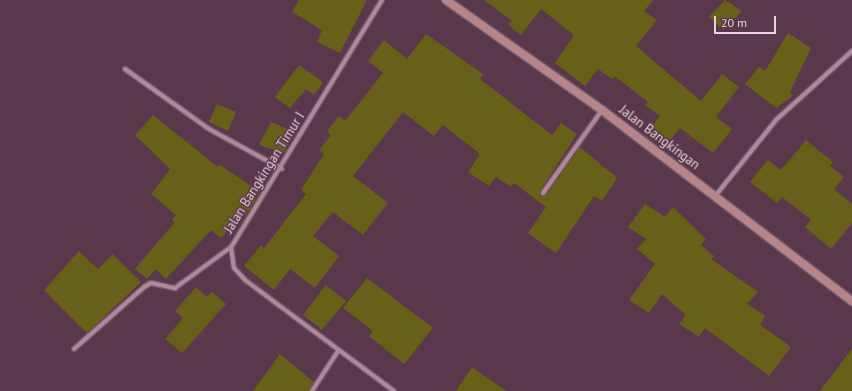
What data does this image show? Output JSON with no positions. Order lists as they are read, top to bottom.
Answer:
{
  "streets": {
    "street": ["Jalan Bangkingan", "Jalan Bangkingan Timur I"]
  },
  "scale_bar": "20 m"
}
